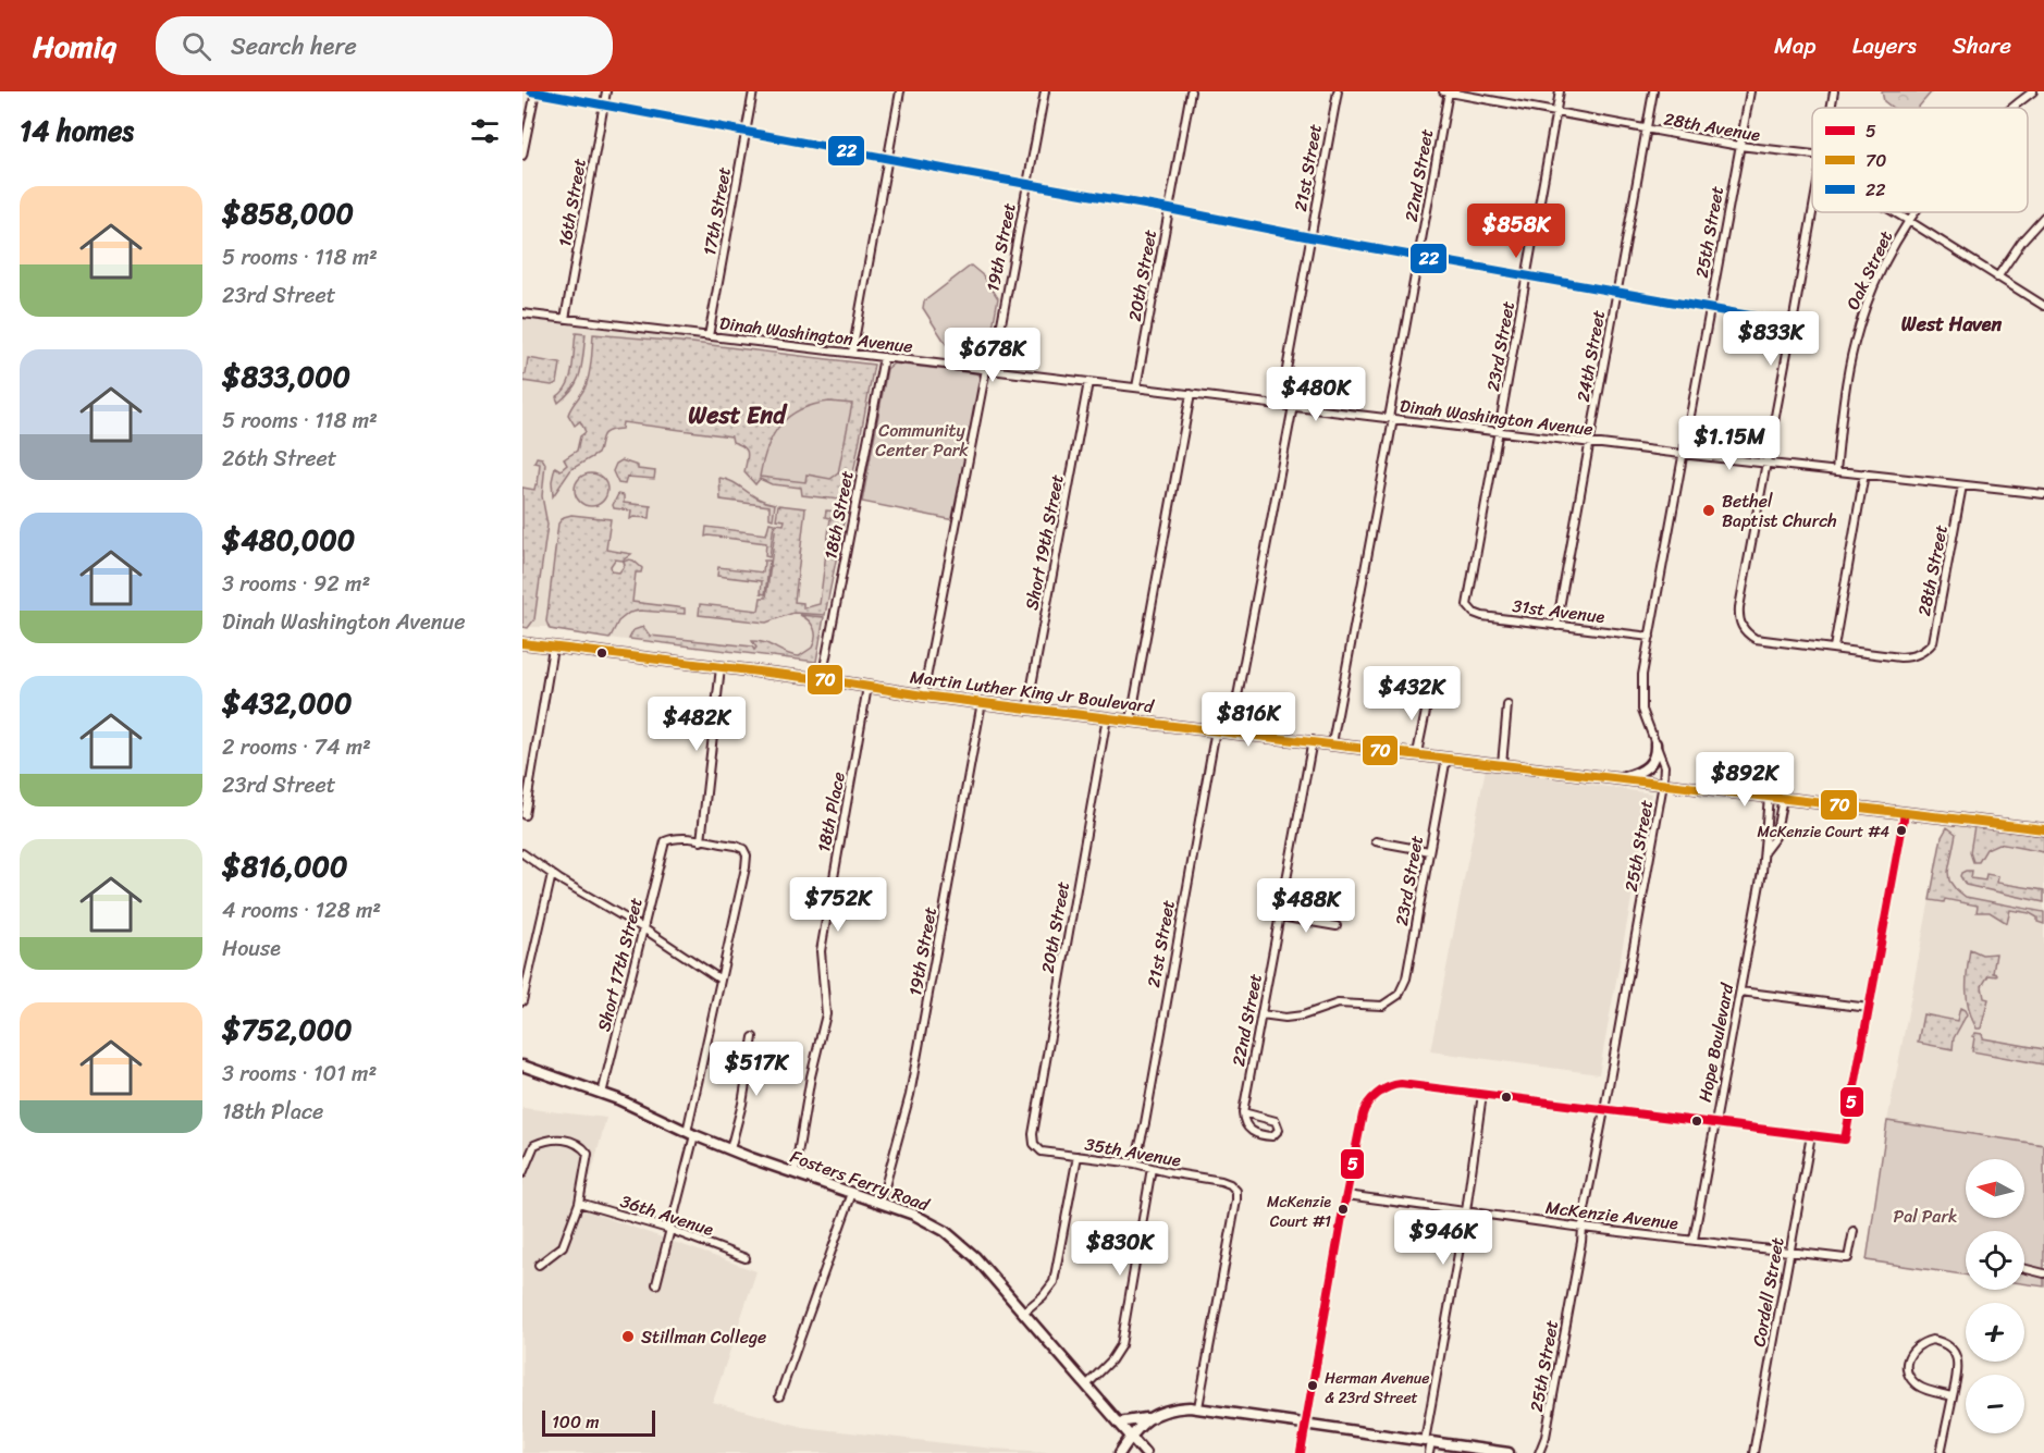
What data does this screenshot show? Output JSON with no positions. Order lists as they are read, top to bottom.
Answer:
{
  "streets": {
    "main road": ["Martin Luther King Jr Boulevard", "Fosters Ferry Road"],
    "street": [
      "28th Avenue",
      "21st Street",
      "22nd Street",
      "16th Street",
      "17th Street",
      "25th Street",
      "19th Street",
      "Oak Street",
      "20th Street",
      "Dinah Washington Avenue",
      "23rd Street",
      "24th Street",
      "18th Street",
      "Short 19th Street",
      "28th Street",
      "31st Avenue",
      "18th Place",
      "Short 17th Street",
      "Hope Boulevard",
      "35th Avenue",
      "36th Avenue",
      "McKenzie Avenue",
      "Cordell Street"
    ]
  },
  "crossings": [
    ["28th Avenue", "22nd Street"],
    ["28th Avenue", "25th Street"],
    ["28th Avenue", "23rd Street"],
    ["28th Avenue", "24th Street"],
    ["21st Street", "Dinah Washington Avenue"],
    ["21st Street", "Martin Luther King Jr Boulevard"],
    ["21st Street", "35th Avenue"],
    ["22nd Street", "Dinah Washington Avenue"],
    ["22nd Street", "23rd Street"],
    ["22nd Street", "Martin Luther King Jr Boulevard"],
    ["16th Street", "Dinah Washington Avenue"],
    ["17th Street", "Dinah Washington Avenue"],
    ["25th Street", "Dinah Washington Avenue"],
    ["25th Street", "31st Avenue"],
    ["25th Street", "Martin Luther King Jr Boulevard"],
    ["25th Street", "McKenzie Avenue"],
    ["19th Street", "Dinah Washington Avenue"],
    ["19th Street", "Martin Luther King Jr Boulevard"],
    ["19th Street", "Fosters Ferry Road"],
    ["Oak Street", "Dinah Washington Avenue"],
    ["20th Street", "Dinah Washington Avenue"],
    ["20th Street", "Martin Luther King Jr Boulevard"],
    ["20th Street", "35th Avenue"],
    ["Dinah Washington Avenue", "23rd Street"],
    ["Dinah Washington Avenue", "24th Street"],
    ["Dinah Washington Avenue", "18th Street"],
    ["Dinah Washington Avenue", "Short 19th Street"],
    ["Dinah Washington Avenue", "28th Street"],
    ["23rd Street", "31st Avenue"],
    ["23rd Street", "Martin Luther King Jr Boulevard"],
    ["24th Street", "31st Avenue"],
    ["18th Street", "Martin Luther King Jr Boulevard"],
    ["Short 19th Street", "Martin Luther King Jr Boulevard"],
    ["Martin Luther King Jr Boulevard", "18th Place"],
    ["Martin Luther King Jr Boulevard", "Hope Boulevard"],
    ["18th Place", "Fosters Ferry Road"],
    ["Short 17th Street", "Fosters Ferry Road"],
    ["Hope Boulevard", "McKenzie Avenue"],
    ["McKenzie Avenue", "Cordell Street"]
  ],
  "districts": ["West Haven", "West End"],
  "parks": ["Community Center Park", "Pal Park"],
  "places": [
    "Bethel Baptist Church",
    "McKenzie Court #4",
    "McKenzie Court #1",
    "Stillman College",
    "Herman Avenue & 23rd Street"
  ],
  "lines": ["transit line 22", "transit line 70", "transit line 5"],
  "legend": ["5", "70", "22"],
  "scale_bar": "100 m",
  "north": "left",
  "page": {
    "header": "Homiq",
    "search": "Search here",
    "nav": ["Map", "Layers", "Share"],
    "heading": "14 homes",
    "list": [
      {
        "name": "$858,000",
        "note": "5 rooms · 118 m² · 23rd Street"
      },
      {
        "name": "$833,000",
        "note": "5 rooms · 118 m² · 26th Street"
      },
      {
        "name": "$480,000",
        "note": "3 rooms · 92 m² · Dinah Washington Avenue"
      },
      {
        "name": "$432,000",
        "note": "2 rooms · 74 m² · 23rd Street"
      },
      {
        "name": "$816,000",
        "note": "4 rooms · 128 m² · House"
      },
      {
        "name": "$752,000",
        "note": "3 rooms · 101 m² · 18th Place"
      }
    ],
    "price": [
      "$858K",
      "$833K",
      "$678K",
      "$480K",
      "$1.15M",
      "$432K",
      "$816K",
      "$482K",
      "$892K",
      "$752K",
      "$488K",
      "$517K",
      "$946K",
      "$830K"
    ],
    "map_buttons": ["+", "−"],
    "scale": "100 m"
  }
}
